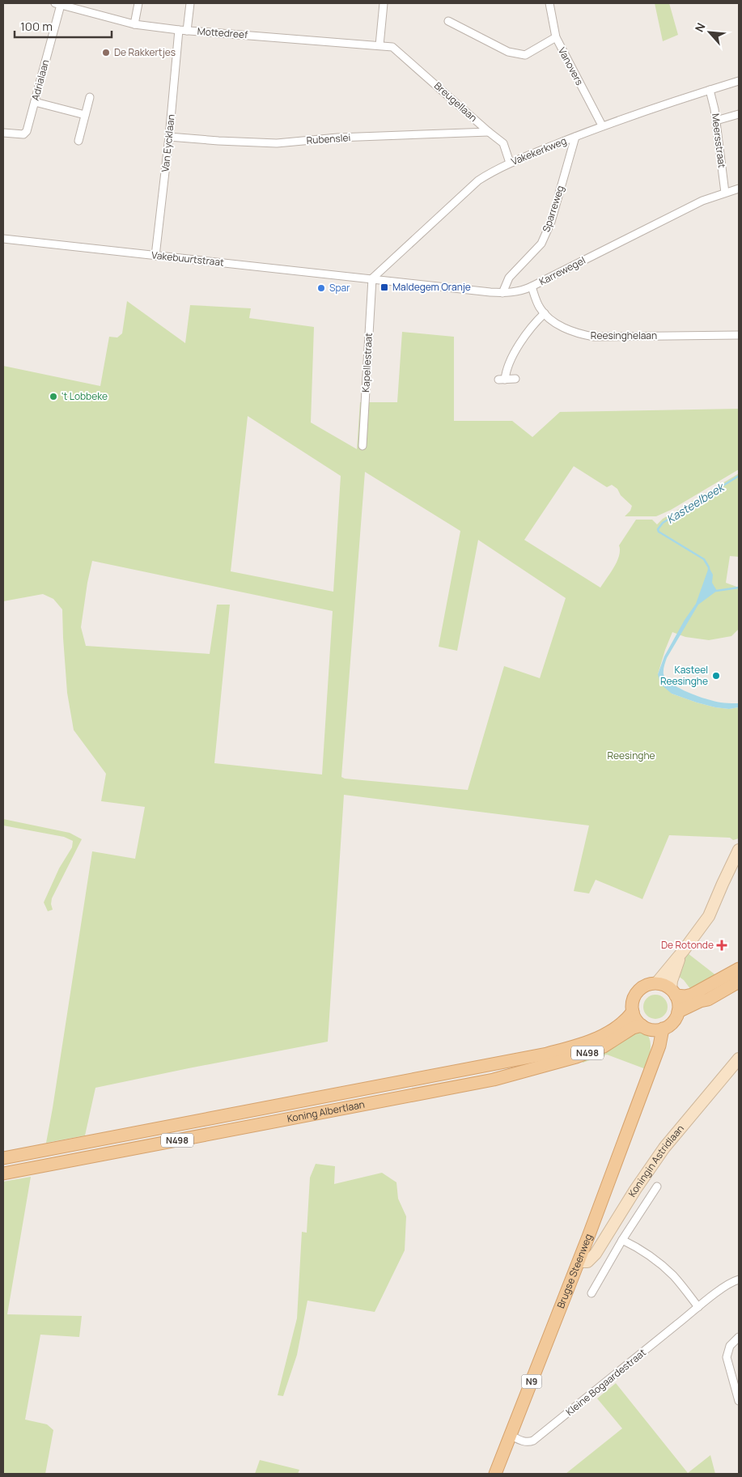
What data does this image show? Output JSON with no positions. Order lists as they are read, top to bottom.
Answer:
{
  "streets": {
    "main road": [
      "N498",
      "Koning Albertlaan",
      "Koningin Astridlaan",
      "Brugse Steenweg",
      "N9"
    ],
    "street": [
      "Mottedreef",
      "Vanovers",
      "Adrialaan",
      "Breugellaan",
      "Rubenslei",
      "Meersstraat",
      "Van Eycklaan",
      "Vakekerkweg",
      "Sparreweg",
      "Vakebuurtstraat",
      "Karrewegel",
      "Reesinghelaan",
      "Kapellestraat",
      "Kleine Bogaardestraat"
    ]
  },
  "crossings": [
    ["Mottedreef", "Adrialaan"],
    ["Mottedreef", "Breugellaan"],
    ["Mottedreef", "Van Eycklaan"],
    ["Vanovers", "Vakekerkweg"],
    ["Breugellaan", "Rubenslei"],
    ["Breugellaan", "Vakekerkweg"],
    ["Rubenslei", "Van Eycklaan"],
    ["Meersstraat", "Vakekerkweg"],
    ["Meersstraat", "Karrewegel"],
    ["Van Eycklaan", "Vakebuurtstraat"],
    ["Vakekerkweg", "Sparreweg"],
    ["Vakekerkweg", "Vakebuurtstraat"],
    ["Vakekerkweg", "Karrewegel"],
    ["Vakekerkweg", "Kapellestraat"],
    ["Sparreweg", "Karrewegel"],
    ["Vakebuurtstraat", "Karrewegel"],
    ["Vakebuurtstraat", "Kapellestraat"],
    ["Karrewegel", "Reesinghelaan"],
    ["Karrewegel", "Kapellestraat"],
    ["Koning Albertlaan", "Brugse Steenweg"],
    ["Koningin Astridlaan", "Brugse Steenweg"],
    ["Brugse Steenweg", "Kleine Bogaardestraat"]
  ],
  "water": ["Kasteelbeek"],
  "parks": ["Reesinghe"],
  "places": {
    "other": [
      "De Rakkertjes",
      "Spar",
      "'t Lobbeke",
      "Kasteel Reesinghe"
    ],
    "transit": ["Maldegem Oranje"],
    "health": ["De Rotonde"]
  },
  "scale_bar": "100 m",
  "north": "top left"
}
